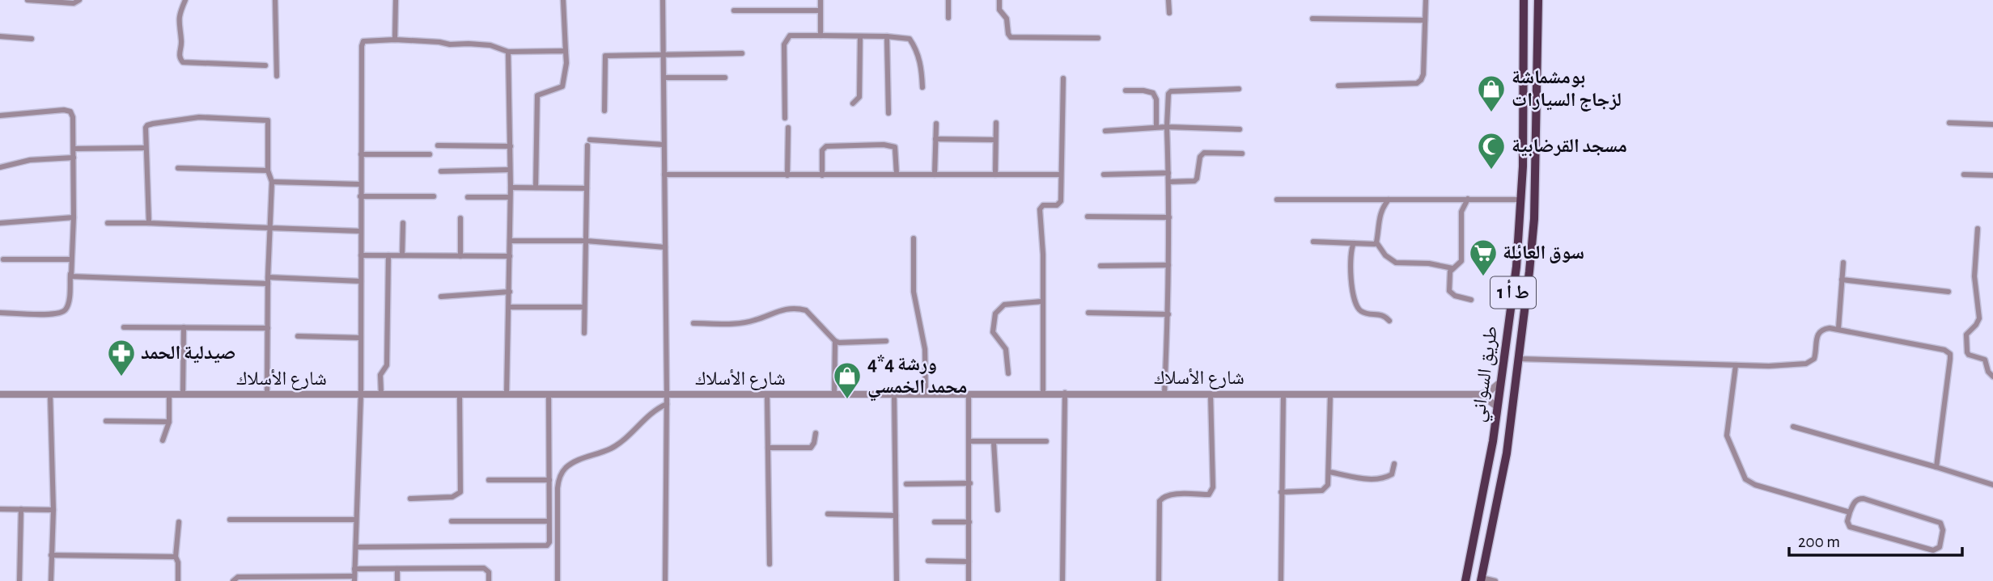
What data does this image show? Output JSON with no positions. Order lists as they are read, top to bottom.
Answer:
{
  "streets": {
    "highway": ["ط أ 1", "طريق السواني"],
    "street": ["شارع الأسلاك"]
  },
  "places": {
    "shop": ["بومشماشة لزجاج السيارات", "4*4 ورشة محمد الخمسي"],
    "mosque": ["مسجد القرضابية"],
    "supermarket": ["سوق العائلة"],
    "pharmacy": ["صيدلية الحمد"]
  },
  "scale_bar": "200 m"
}
